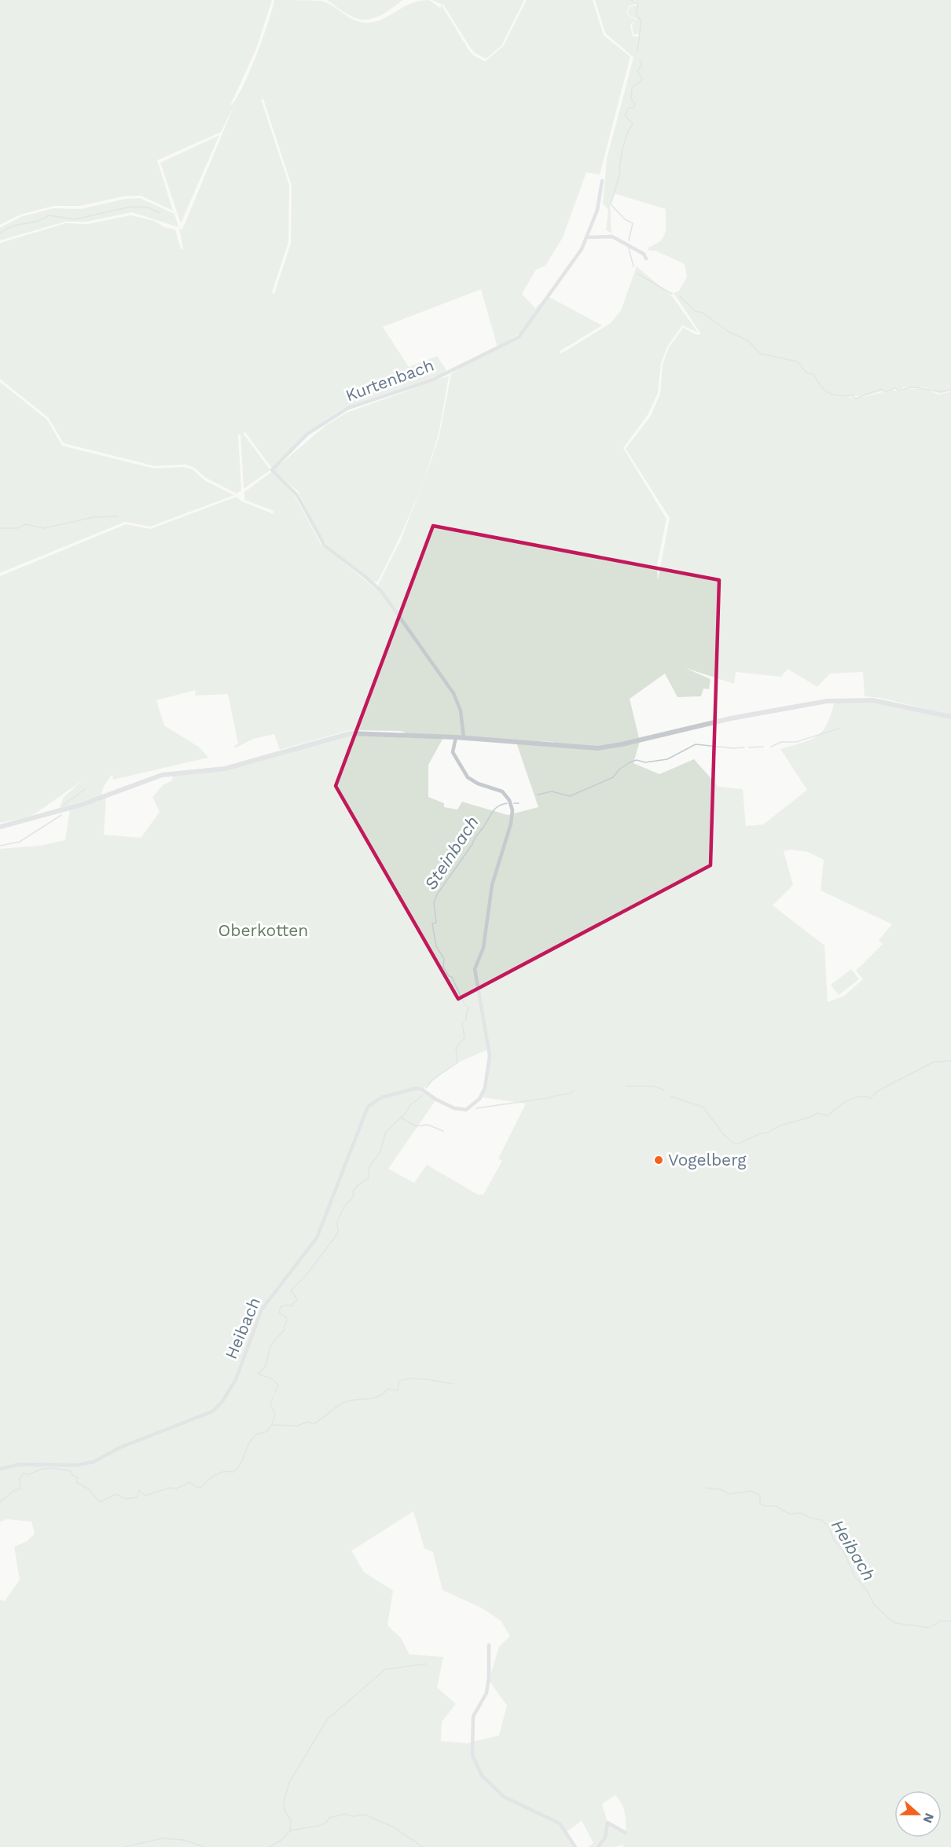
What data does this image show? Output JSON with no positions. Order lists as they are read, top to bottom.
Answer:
{
  "streets": {
    "street": ["Kurtenbach", "Heibach"]
  },
  "water": ["Steinbach", "Heibach"],
  "parks": ["Oberkotten"],
  "places": ["Vogelberg"],
  "north": "right"
}
